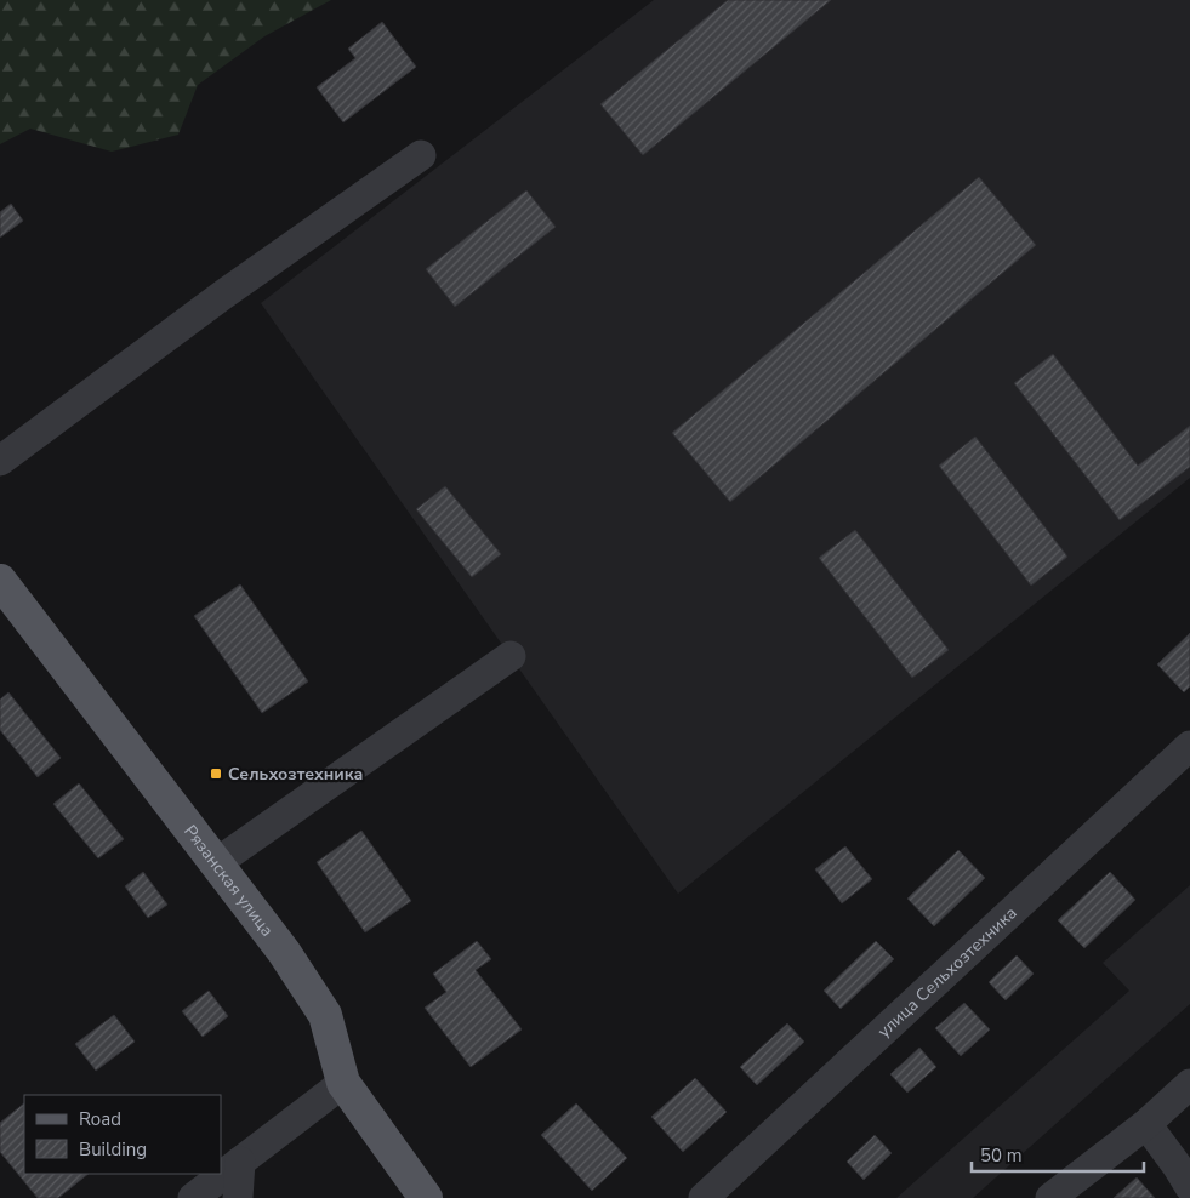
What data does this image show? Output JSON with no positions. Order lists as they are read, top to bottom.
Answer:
{
  "streets": {
    "main road": ["Рязанская улица"],
    "street": ["улица Сельхозтехника"]
  },
  "places": {
    "transit": ["Сельхозтехника"]
  },
  "legend": ["Road", "Building"],
  "scale_bar": "50 m"
}
